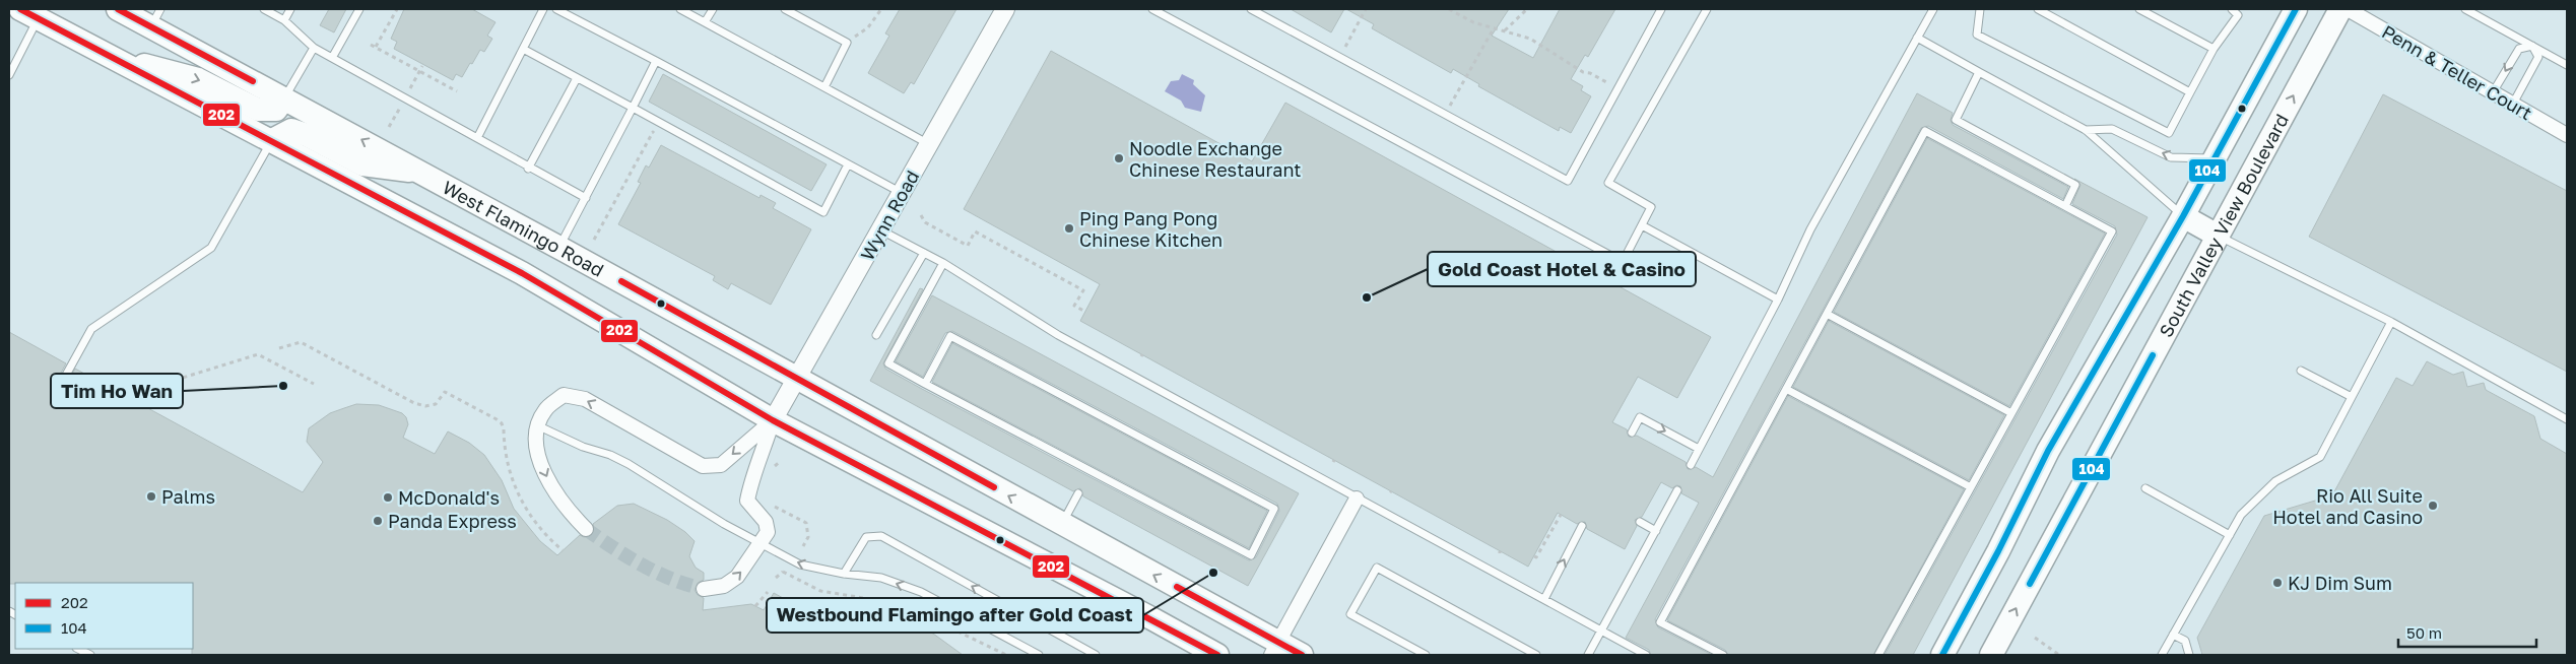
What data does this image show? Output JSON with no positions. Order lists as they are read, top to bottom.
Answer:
{
  "streets": {
    "main road": ["South Valley View Boulevard", "West Flamingo Road"],
    "street": ["Penn & Teller Court", "Wynn Road"]
  },
  "crossings": [
    ["Wynn Road", "West Flamingo Road"]
  ],
  "places": [
    "Noodle Exchange Chinese Restaurant",
    "Ping Pang Pong Chinese Kitchen",
    "Gold Coast Hotel & Casino",
    "Tim Ho Wan",
    "Palms",
    "McDonald's",
    "Rio All Suite Hotel and Casino",
    "Panda Express",
    "Westbound Flamingo after Gold Coast",
    "KJ Dim Sum"
  ],
  "lines": ["transit line 202", "transit line 104"],
  "legend": ["202", "104"],
  "scale_bar": "50 m"
}
